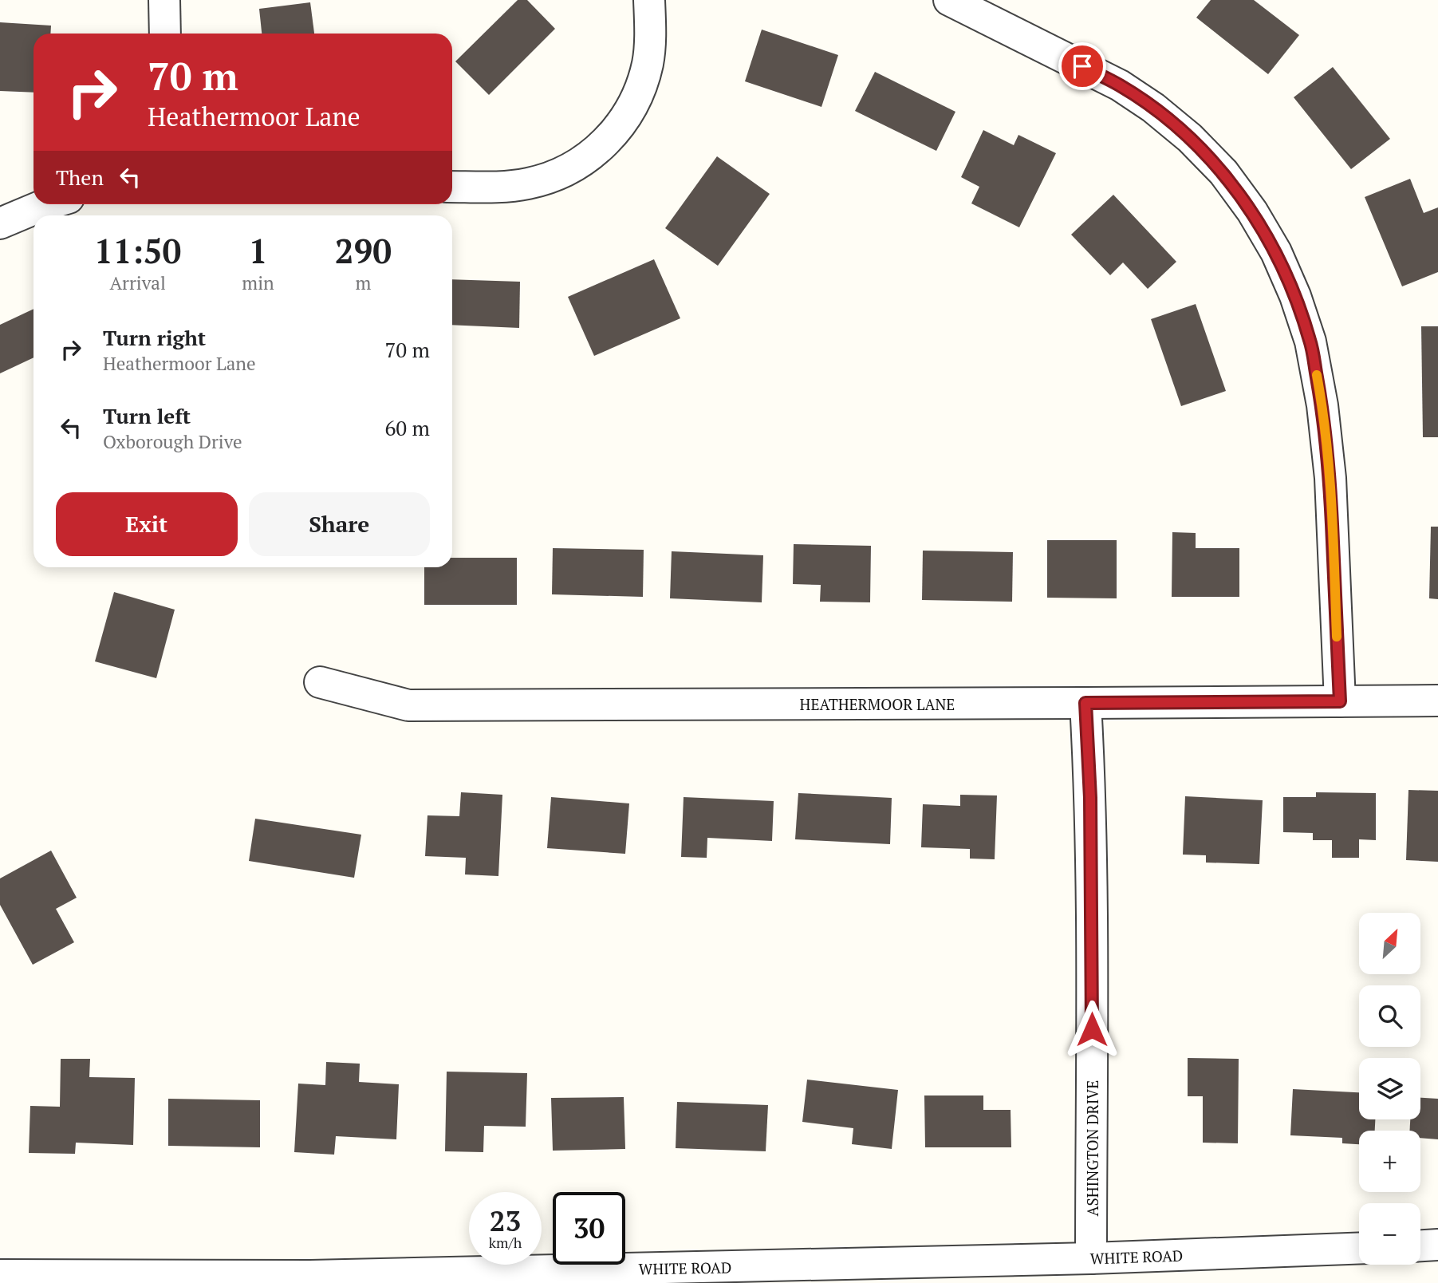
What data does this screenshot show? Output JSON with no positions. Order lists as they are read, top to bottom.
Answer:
{
  "streets": {
    "street": ["HEATHERMOOR LANE", "ASHINGTON DRIVE", "WHITE ROAD"]
  },
  "crossings": [
    ["HEATHERMOOR LANE", "ASHINGTON DRIVE"],
    ["ASHINGTON DRIVE", "WHITE ROAD"]
  ],
  "north": "top right",
  "page": {
    "turn": ["70 m", "Heathermoor Lane"],
    "then": "Then",
    "eta": [
      "11:50",
      "Arrival",
      "1",
      "min",
      "290",
      "m"
    ],
    "list": [
      {
        "name": "Turn right",
        "note": "Heathermoor Lane",
        "value": "70 m"
      },
      {
        "name": "Turn left",
        "note": "Oxborough Drive",
        "value": "60 m"
      }
    ],
    "buttons": ["Exit", "Share"],
    "map_buttons": ["+", "−"],
    "speed": "23 km/h",
    "limit": "30"
  }
}
